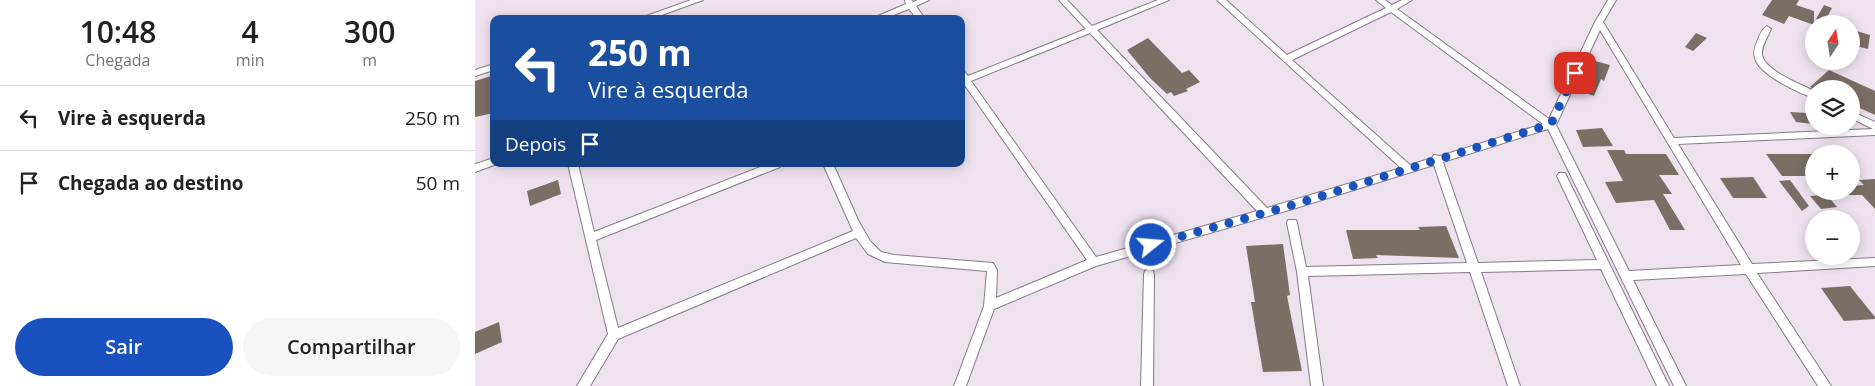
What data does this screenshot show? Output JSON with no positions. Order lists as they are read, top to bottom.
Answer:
{
  "north": "top",
  "page": {
    "eta": [
      "10:48",
      "Chegada",
      "4",
      "min",
      "300",
      "m"
    ],
    "map_buttons": ["+", "−"],
    "turn": ["250 m", "Vire à esquerda"],
    "list": [
      {
        "name": "Vire à esquerda",
        "value": "250 m"
      },
      {
        "name": "Chegada ao destino",
        "value": "50 m"
      }
    ],
    "then": "Depois",
    "buttons": ["Sair", "Compartilhar"]
  }
}
